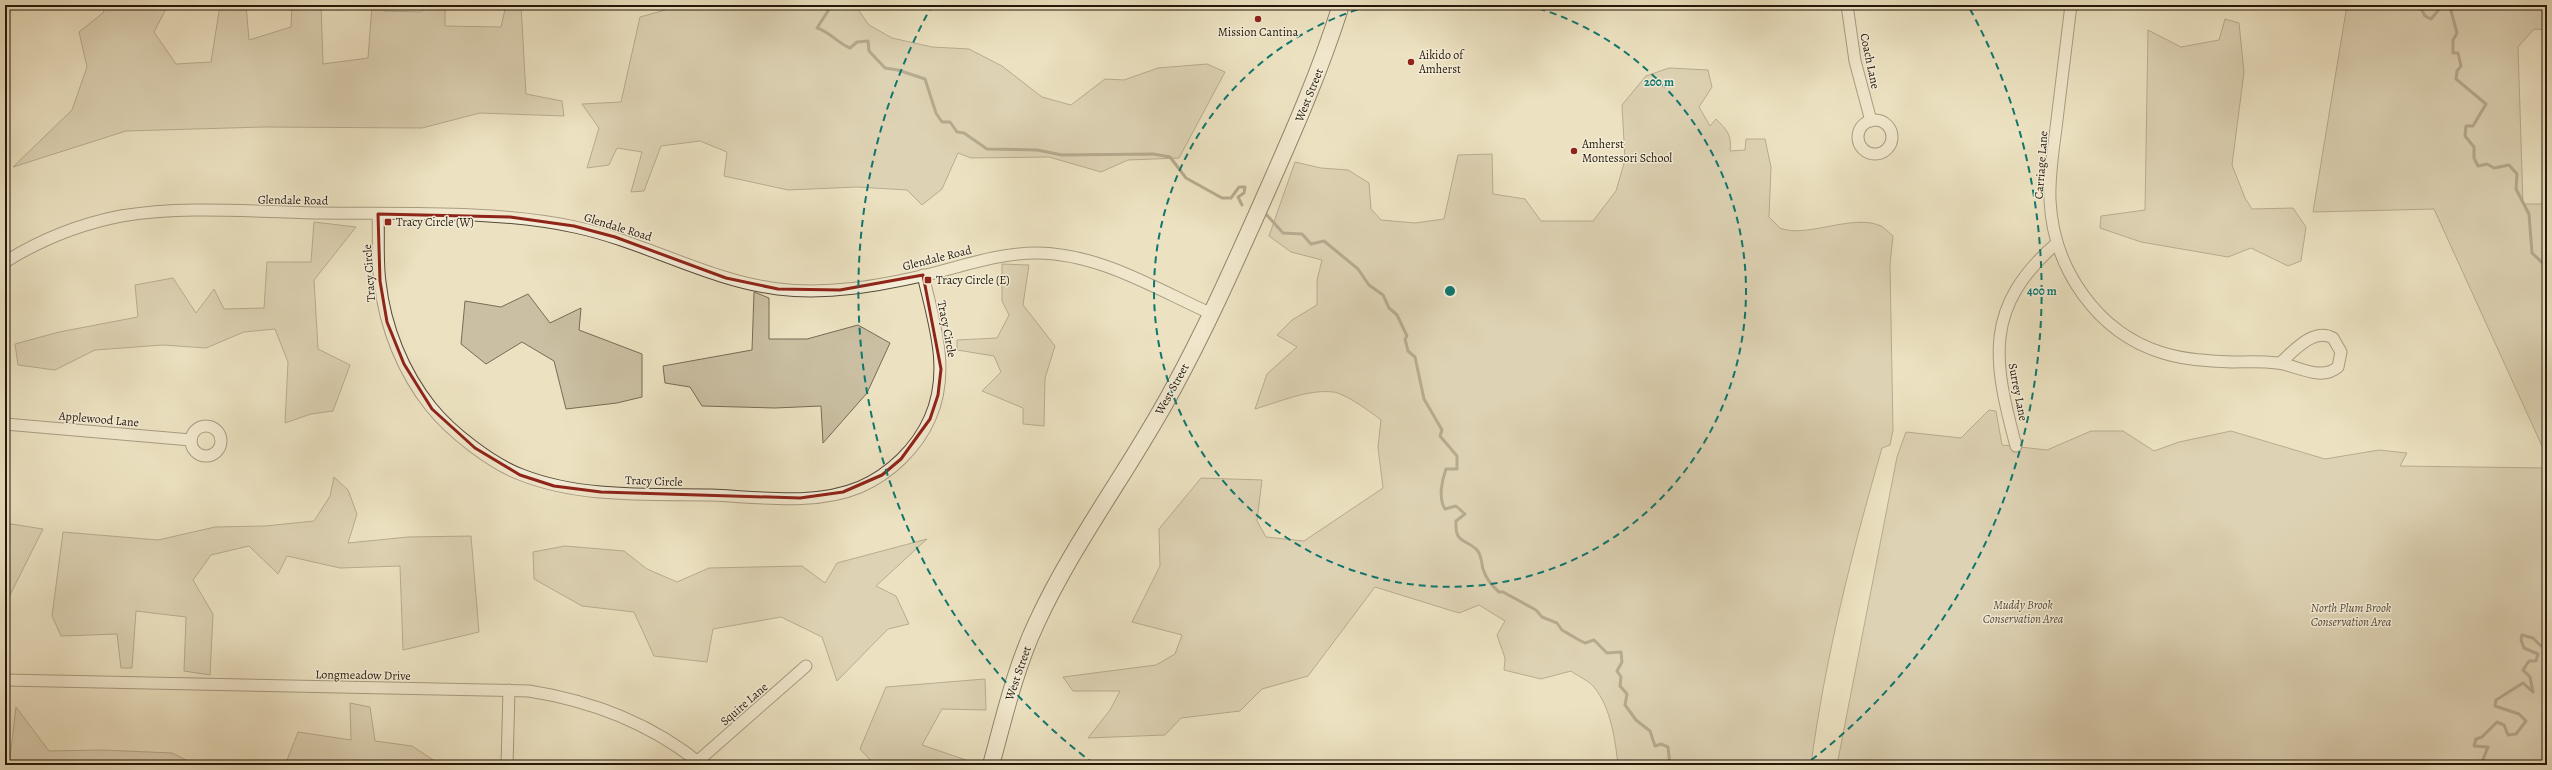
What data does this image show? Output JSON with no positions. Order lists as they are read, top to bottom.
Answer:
{
  "streets": {
    "main road": ["West Street"],
    "street": [
      "Coach Lane",
      "Carriage Lane",
      "Glendale Road",
      "Tracy Circle",
      "Surrey Lane",
      "Applewood Lane",
      "Longmeadow Drive",
      "Squire Lane"
    ]
  },
  "crossings": [
    ["West Street", "Glendale Road"],
    ["Carriage Lane", "Surrey Lane"],
    ["Glendale Road", "Tracy Circle"],
    ["Longmeadow Drive", "Squire Lane"]
  ],
  "parks": ["Muddy Brook Conservation Area", "North Plum Brook Conservation Area"],
  "places": {
    "other": ["Mission Cantina", "Aikido of Amherst", "Amherst Montessori School"],
    "transit": ["Tracy Circle (W)", "Tracy Circle (E)"]
  },
  "rings": ["200 m", "400 m"]
}
